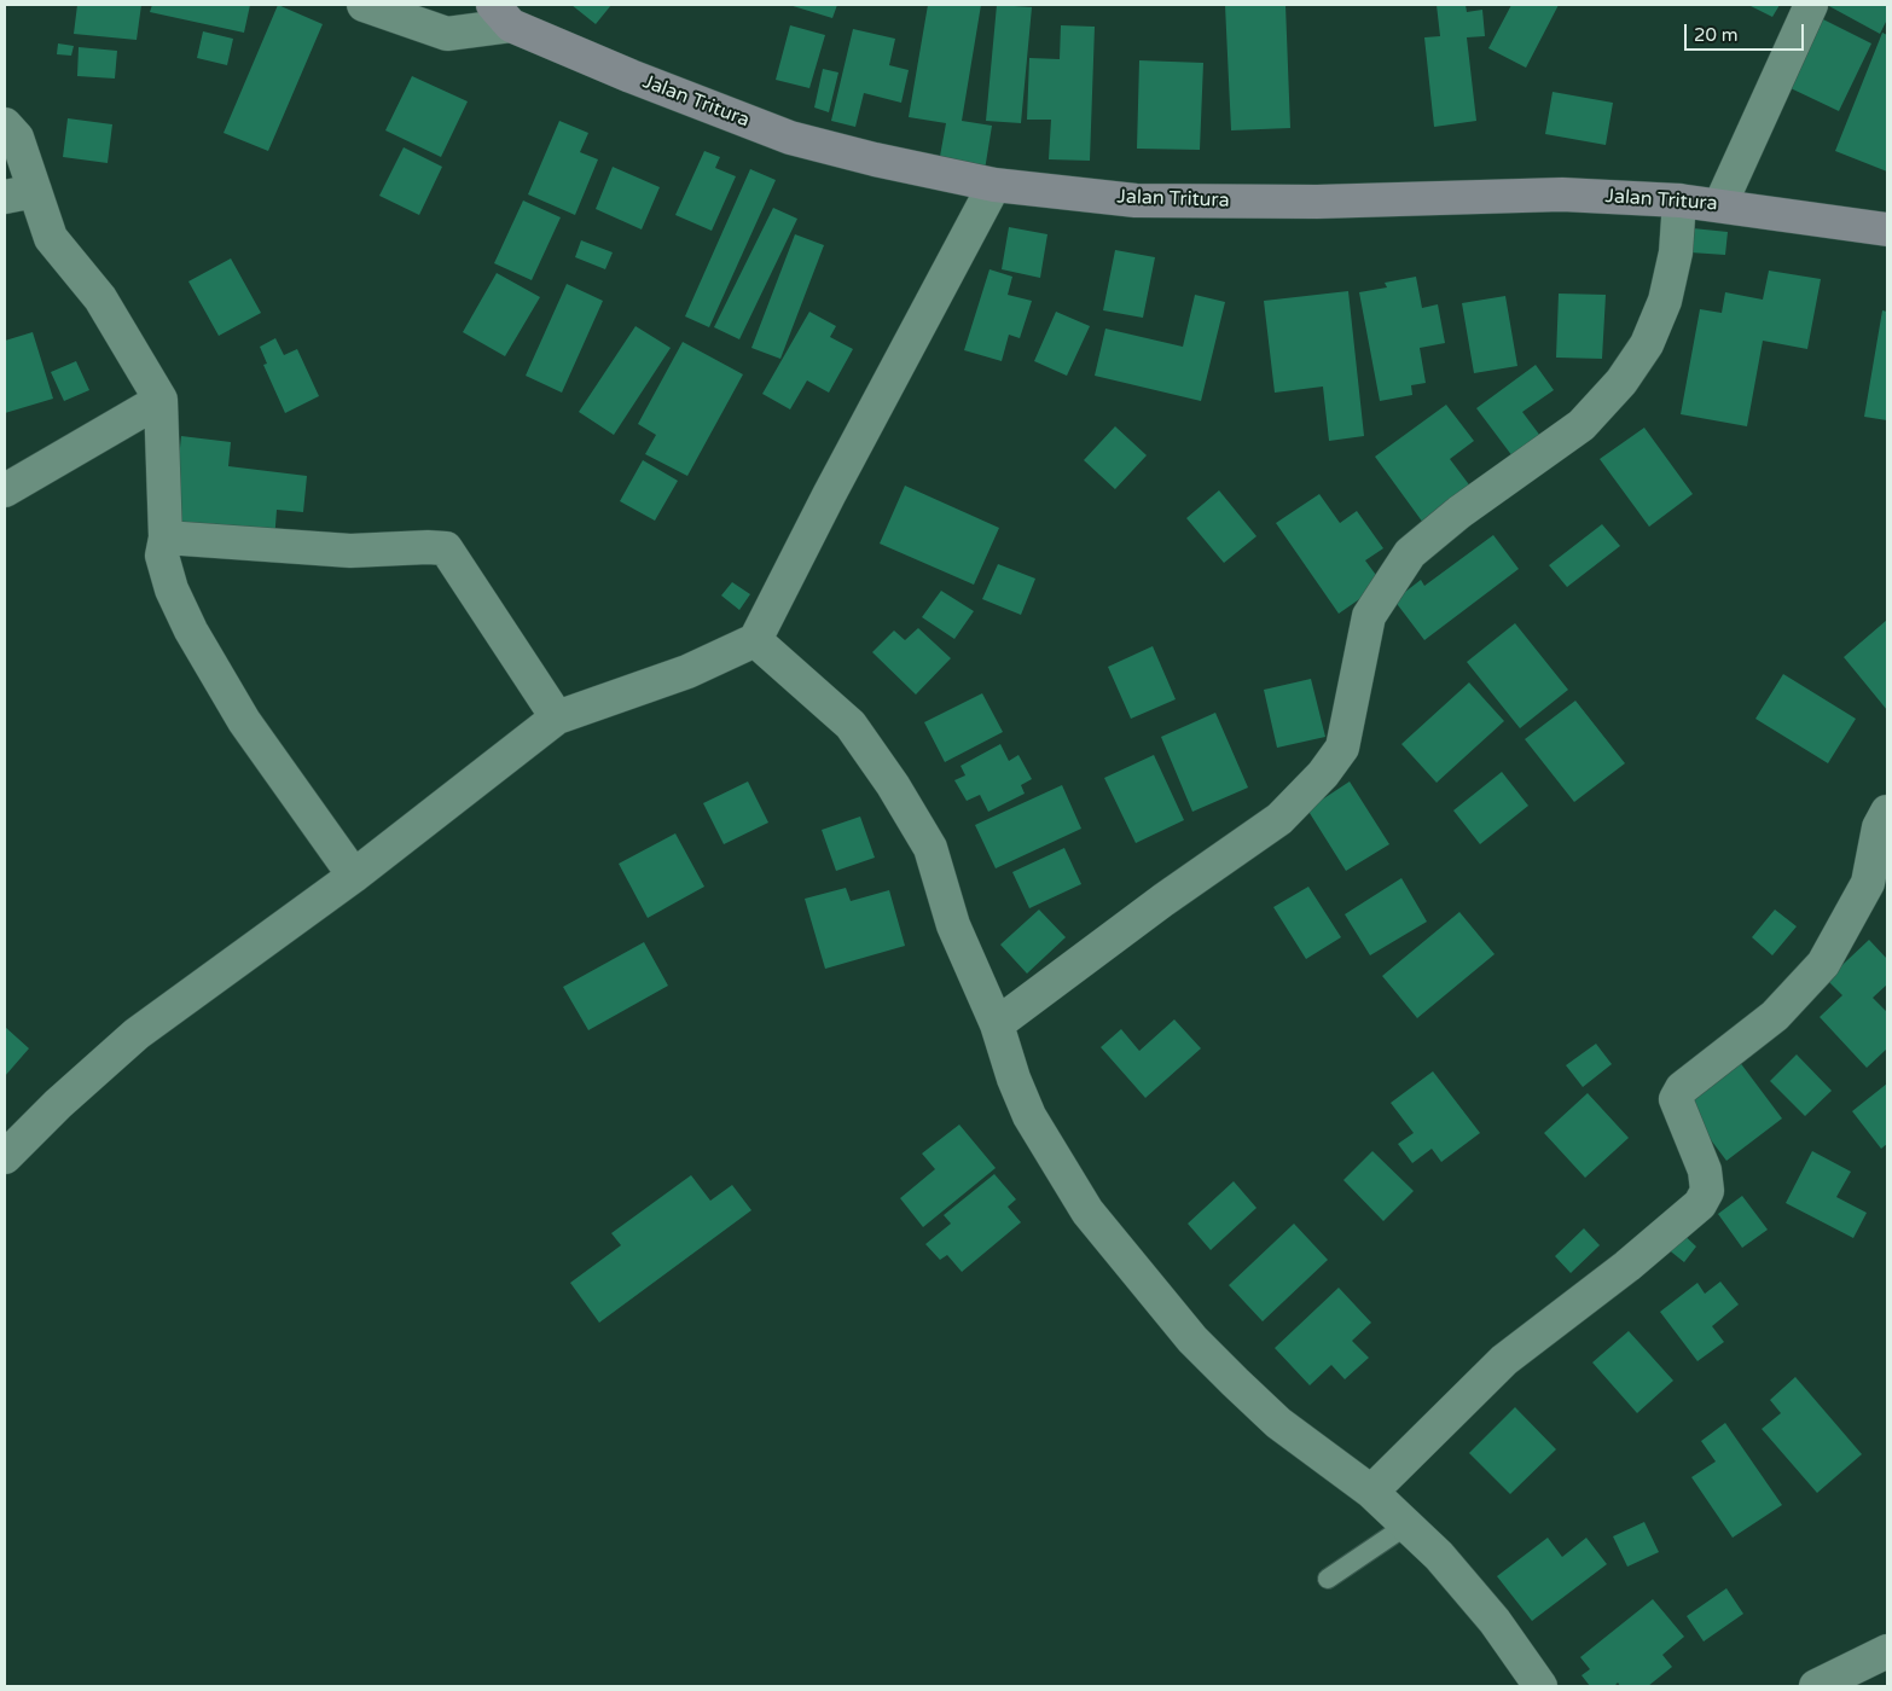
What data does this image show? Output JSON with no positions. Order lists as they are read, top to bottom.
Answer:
{
  "streets": {
    "street": ["Jalan Tritura"]
  },
  "scale_bar": "20 m"
}
